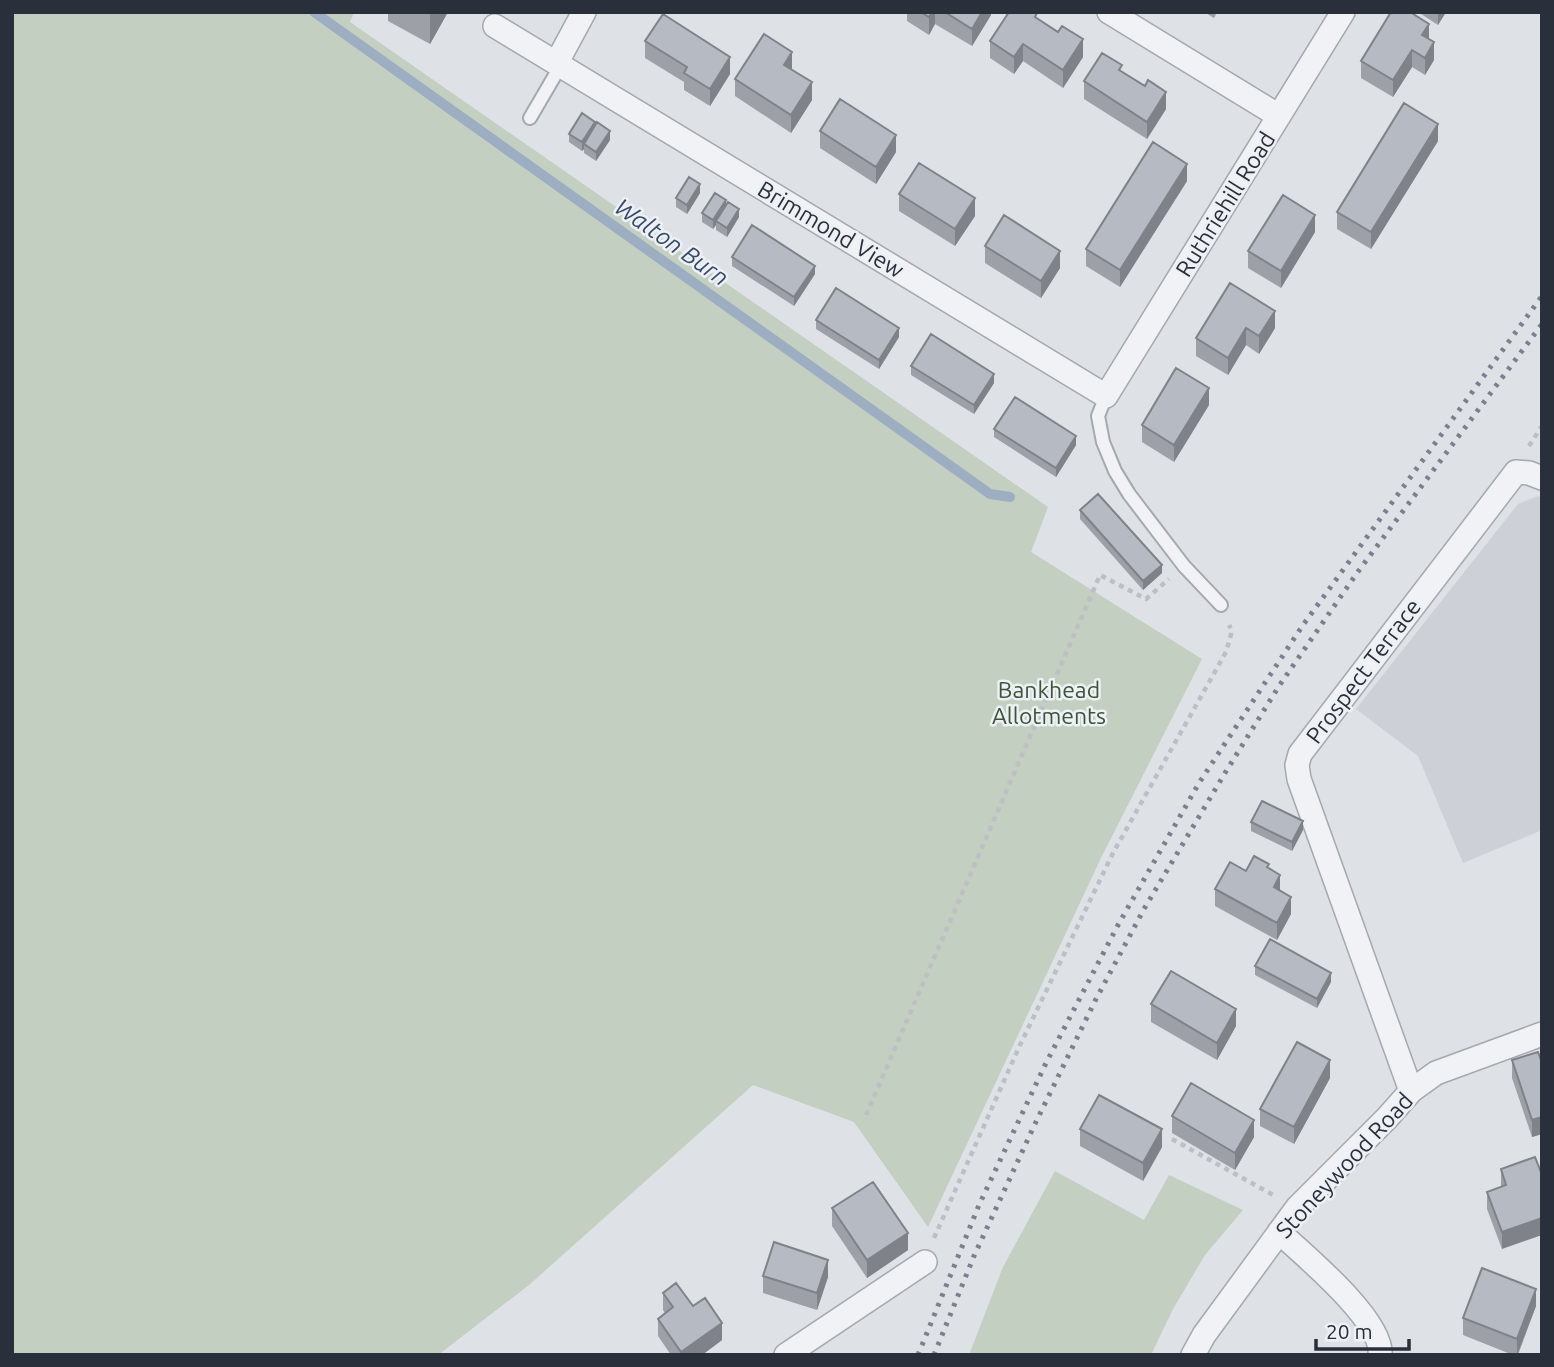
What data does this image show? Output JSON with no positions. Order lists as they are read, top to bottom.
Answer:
{
  "streets": {
    "street": [
      "Ruthriehill Road",
      "Brimmond View",
      "Prospect Terrace",
      "Stoneywood Road"
    ]
  },
  "crossings": [
    ["Ruthriehill Road", "Brimmond View"],
    ["Prospect Terrace", "Stoneywood Road"]
  ],
  "water": ["Walton Burn"],
  "parks": ["Bankhead Allotments"],
  "scale_bar": "20 m"
}
